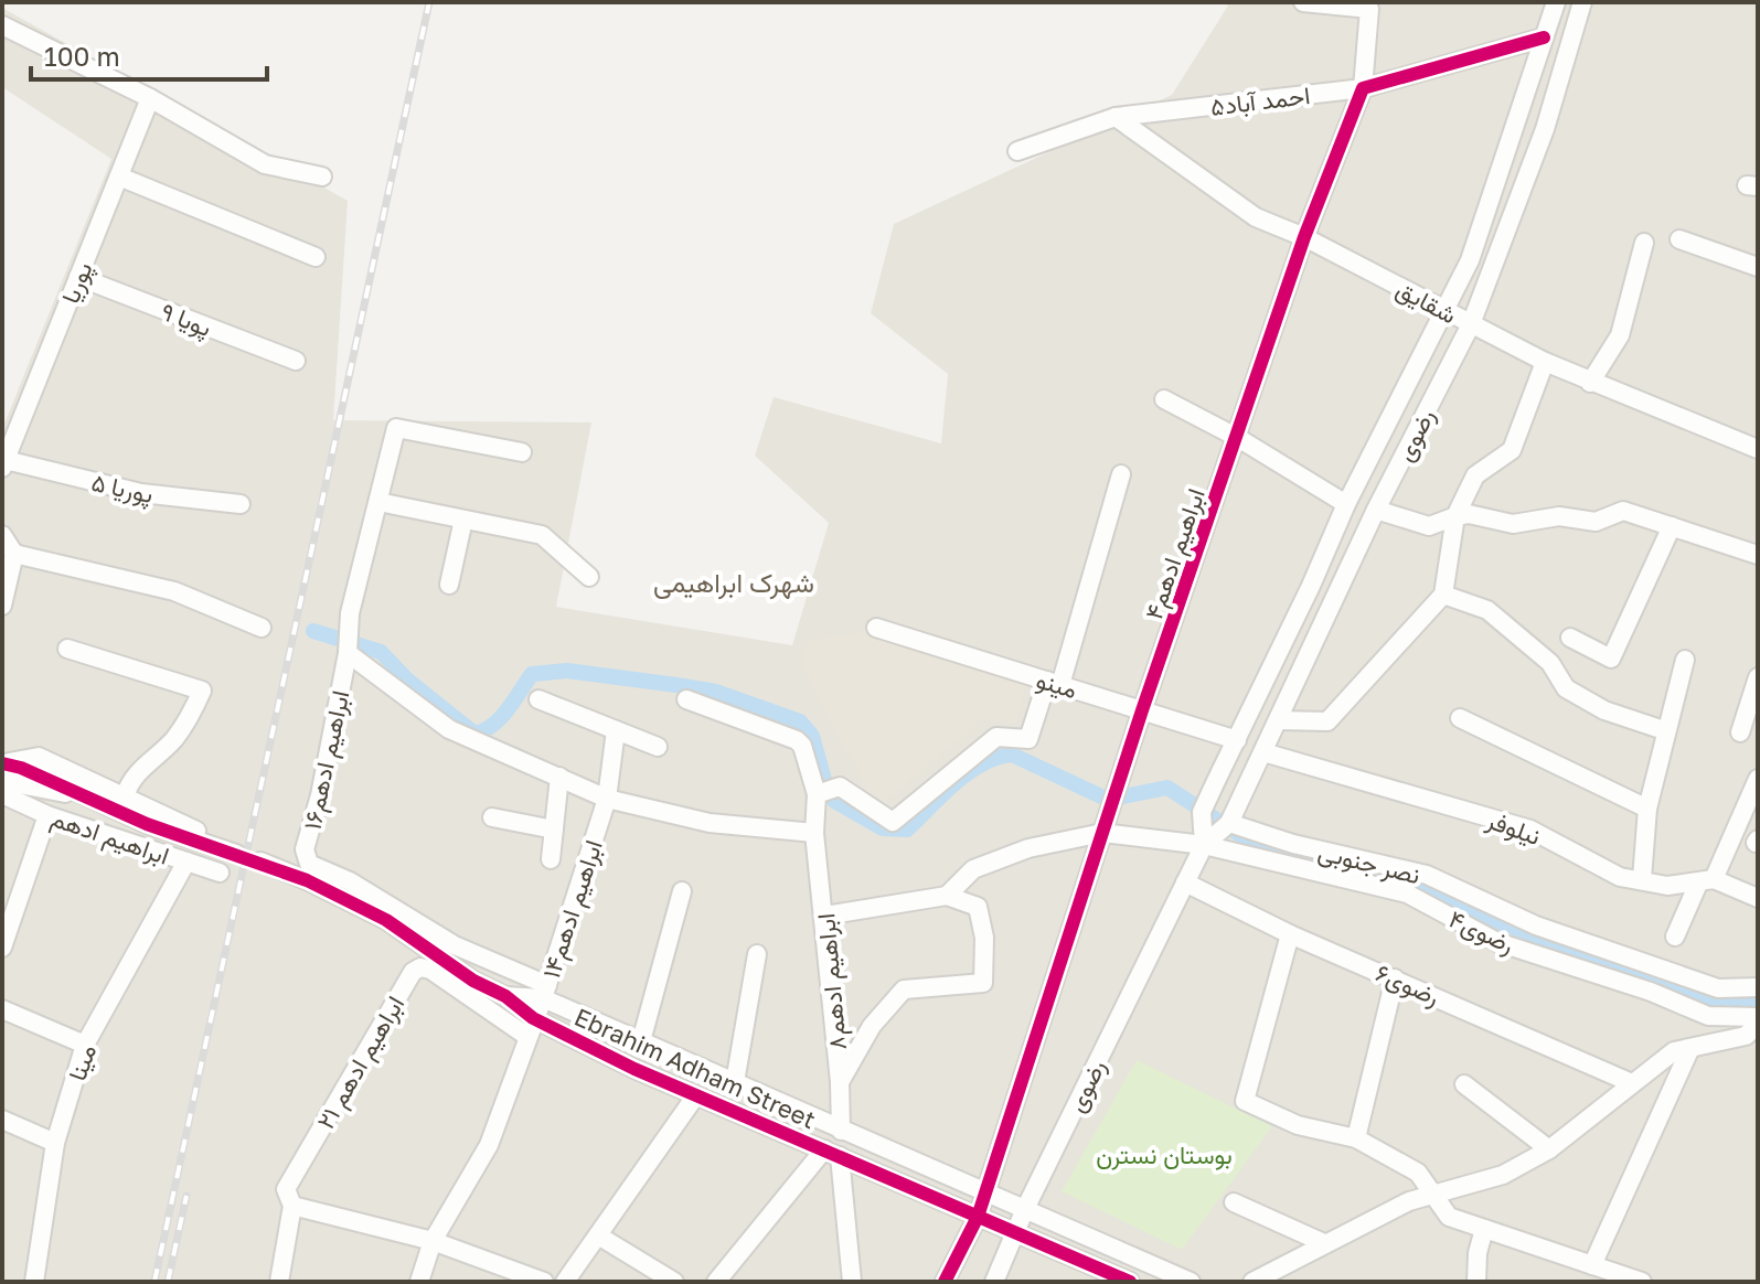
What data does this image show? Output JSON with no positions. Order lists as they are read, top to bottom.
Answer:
{
  "streets": {
    "street": [
      "احمد آباد۵",
      "پوریا",
      "شقایق",
      "پویا ۹",
      "رضوی",
      "پوریا ۵",
      "ابراهیم ادهم۴",
      "مینو",
      "ابراهیم ادهم۱۶",
      "نیلوفر",
      "ابراهیم ادهم",
      "نصر جنوبی",
      "ابراهیم ادهم۱۴",
      "رضوی۴",
      "ابراهیم ادهم۸",
      "رضوی۶",
      "مینا",
      "ابراهیم ادهم ۲۱",
      "Ebrahim Adham Street"
    ]
  },
  "crossings": [
    ["احمد آباد۵", "شقایق"],
    ["احمد آباد۵", "ابراهیم ادهم۴"],
    ["پوریا", "پویا ۹"],
    ["پوریا", "پوریا ۵"],
    ["شقایق", "رضوی"],
    ["شقایق", "ابراهیم ادهم۴"],
    ["رضوی", "مینو"],
    ["رضوی", "نیلوفر"],
    ["رضوی", "نصر جنوبی"],
    ["رضوی", "رضوی۴"],
    ["رضوی", "رضوی۶"],
    ["رضوی", "Ebrahim Adham Street"],
    ["ابراهیم ادهم۴", "مینو"],
    ["ابراهیم ادهم۴", "رضوی۴"],
    ["ابراهیم ادهم۴", "Ebrahim Adham Street"],
    ["ابراهیم ادهم۱۶", "ابراهیم ادهم۱۴"],
    ["ابراهیم ادهم۱۶", "Ebrahim Adham Street"],
    ["ابراهیم ادهم", "مینا"],
    ["ابراهیم ادهم۱۴", "ابراهیم ادهم ۲۱"],
    ["ابراهیم ادهم۱۴", "Ebrahim Adham Street"],
    ["ابراهیم ادهم۸", "Ebrahim Adham Street"],
    ["ابراهیم ادهم ۲۱", "Ebrahim Adham Street"]
  ],
  "districts": ["شهرک ابراهیمی"],
  "parks": ["بوستان نسترن"],
  "scale_bar": "100 m"
}
